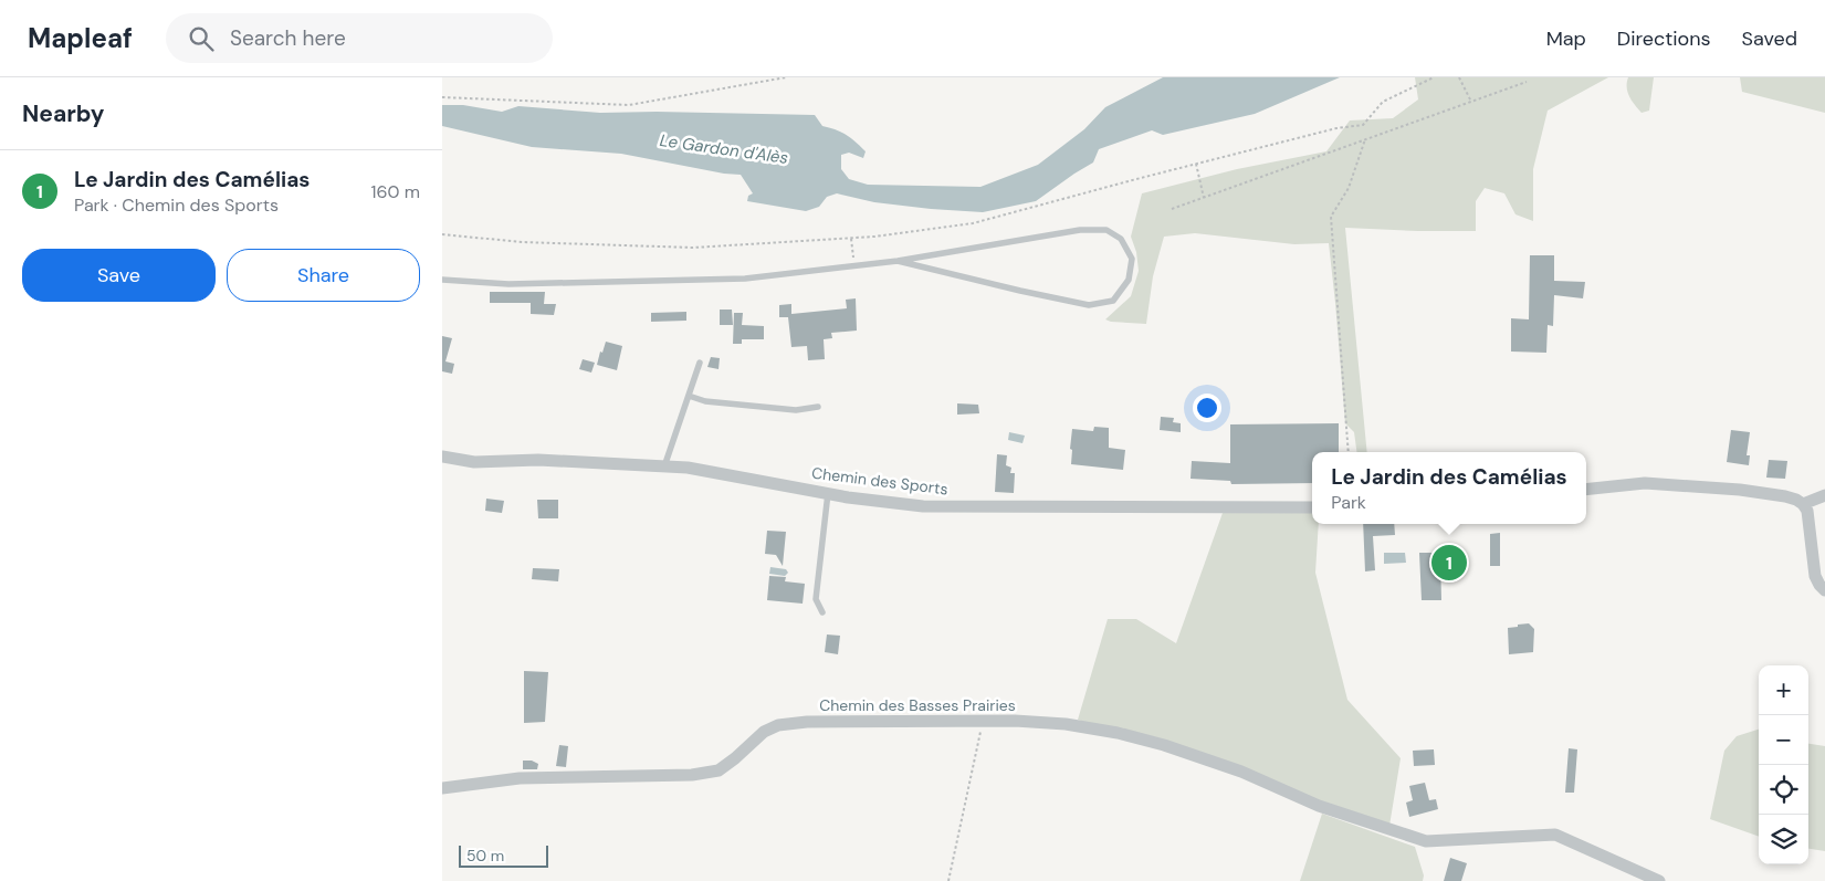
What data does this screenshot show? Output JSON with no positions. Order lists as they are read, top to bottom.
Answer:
{
  "streets": {
    "street": ["Chemin des Sports", "Chemin des Basses Prairies"]
  },
  "water": ["Le Gardon d'Alès"],
  "scale_bar": "50 m",
  "page": {
    "header": "Mapleaf",
    "search": "Search here",
    "nav": ["Map", "Directions", "Saved"],
    "heading": "Nearby",
    "list": [
      {
        "mark": "1",
        "name": "Le Jardin des Camélias",
        "note": "Park · Chemin des Sports",
        "value": "160 m"
      }
    ],
    "buttons": ["Save", "Share"],
    "popup": ["Le Jardin des Camélias", "Park"],
    "pins": "1",
    "map_buttons": ["+", "−"],
    "scale": "50 m"
  }
}
